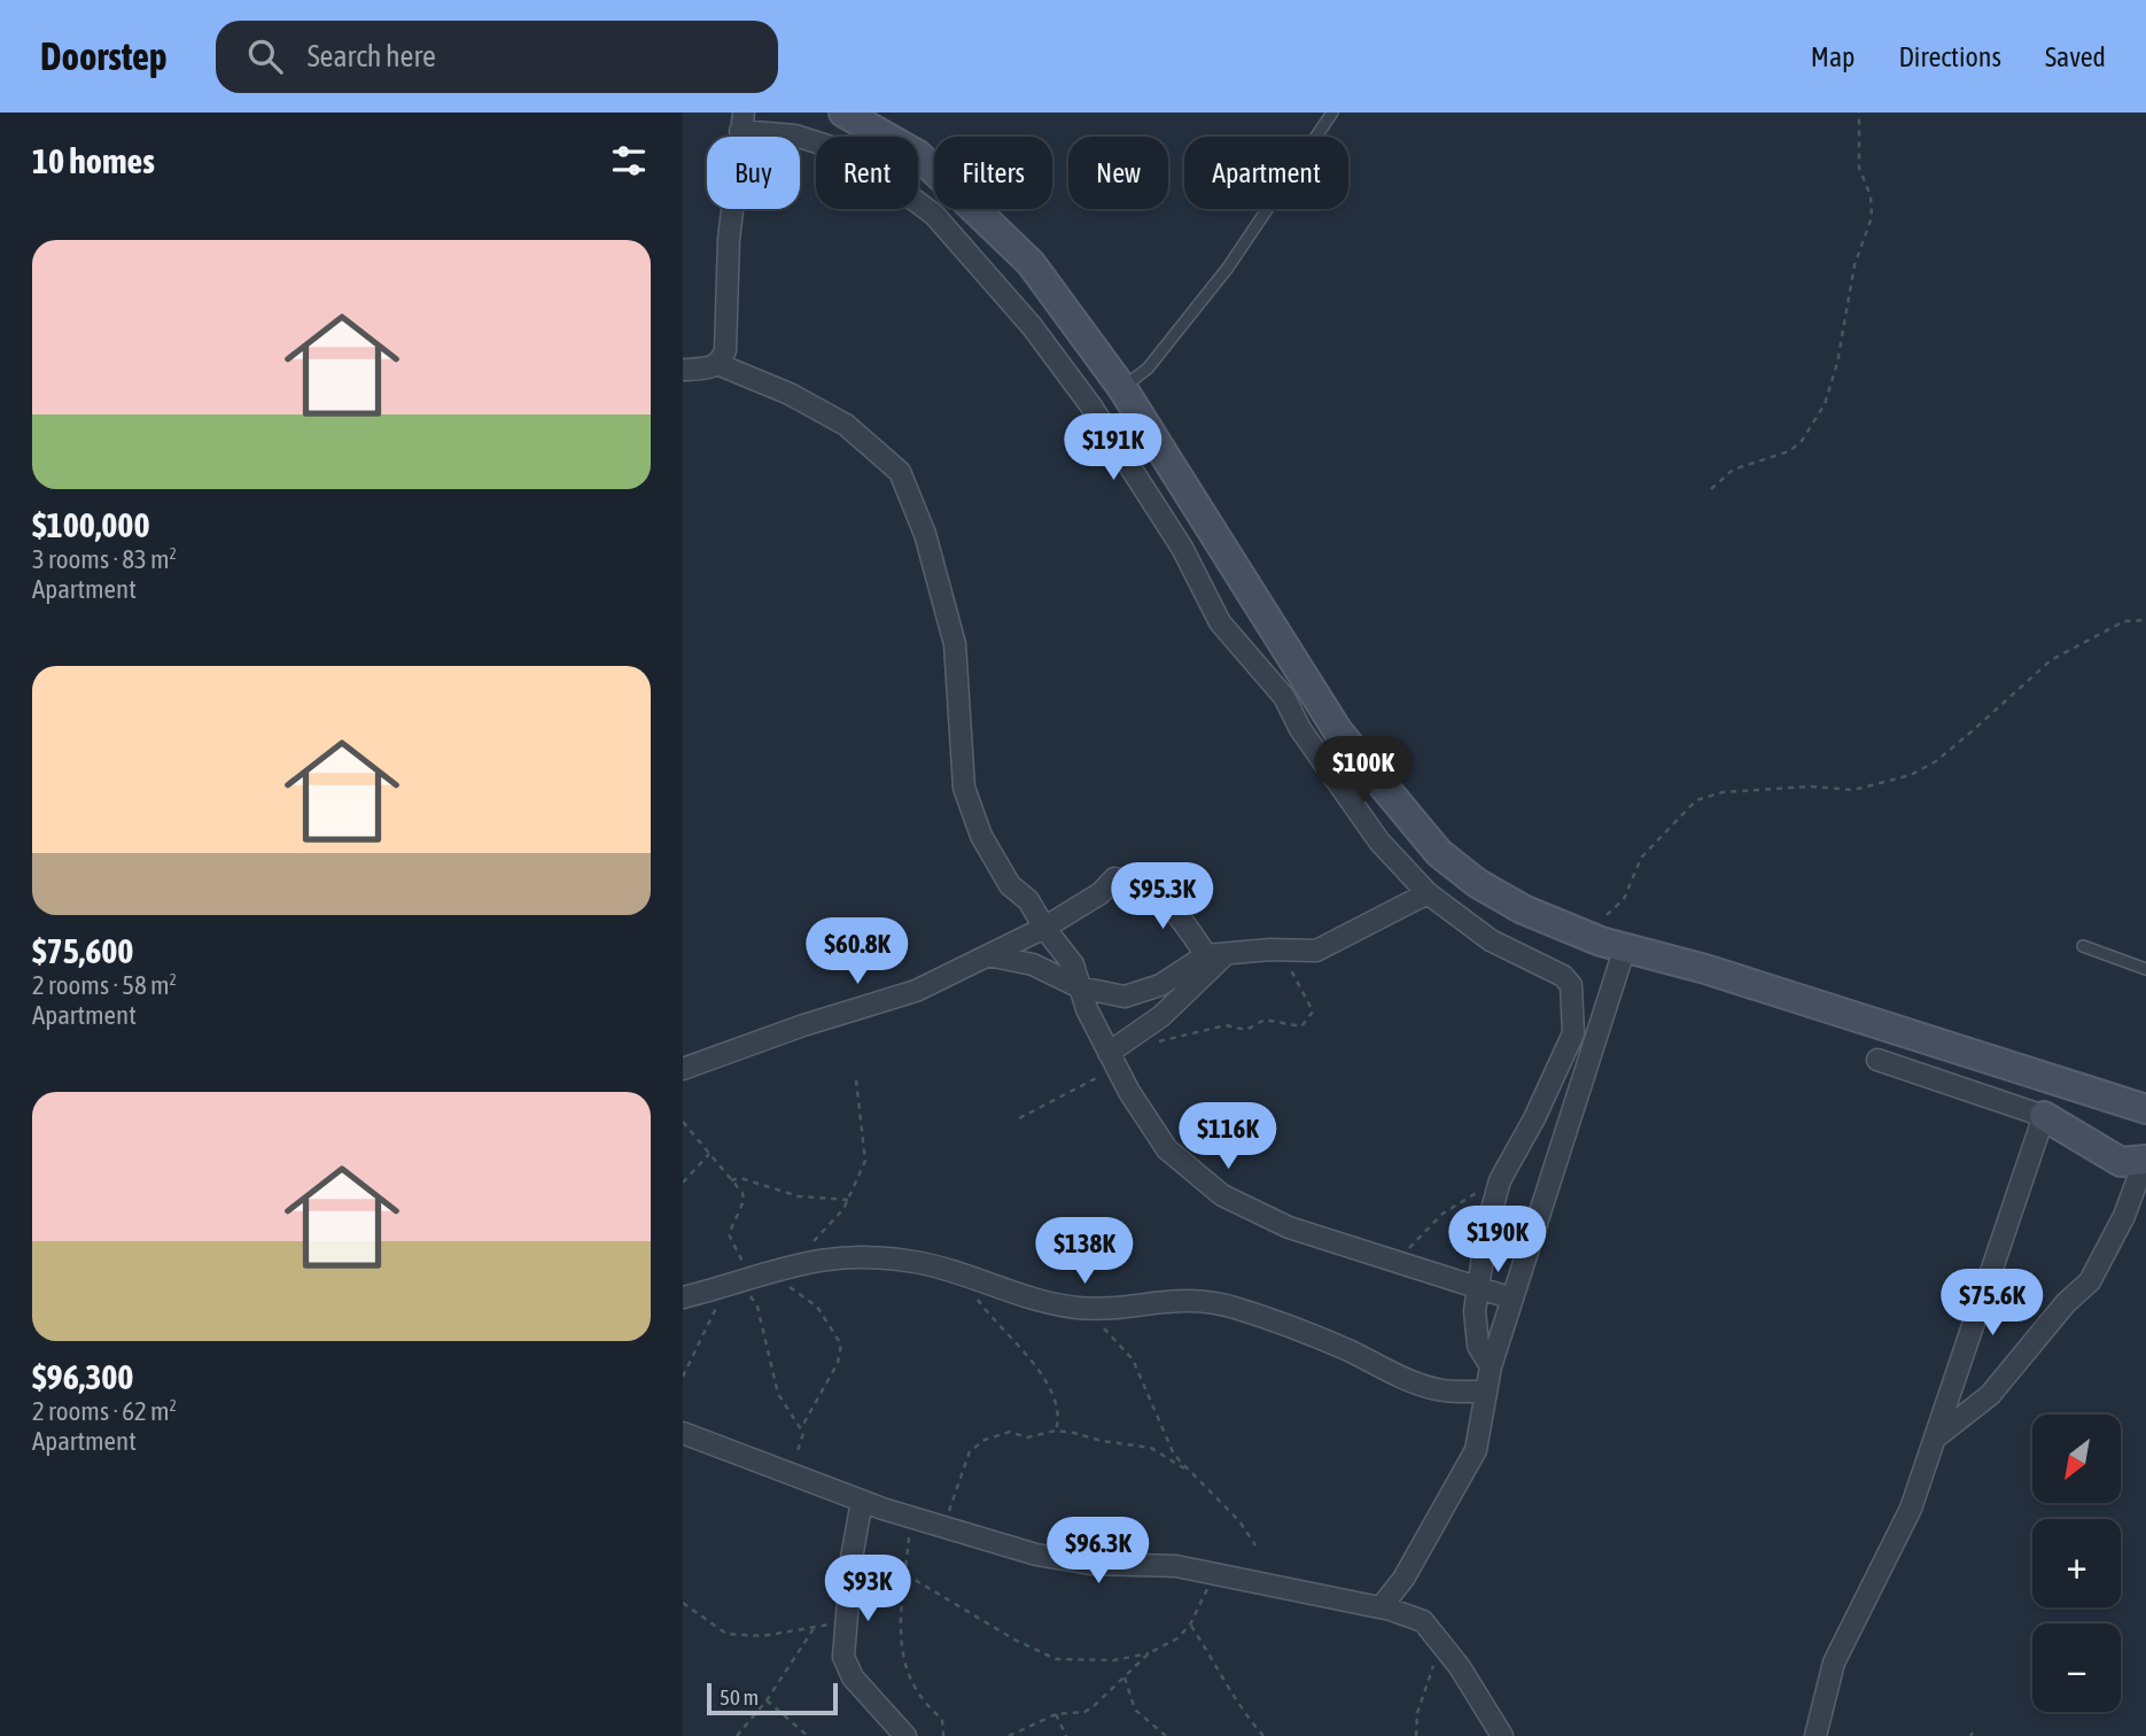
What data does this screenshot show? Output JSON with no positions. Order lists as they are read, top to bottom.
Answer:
{
  "scale_bar": "50 m",
  "north": "bottom left",
  "page": {
    "header": "Doorstep",
    "search": "Search here",
    "nav": ["Map", "Directions", "Saved"],
    "heading": "10 homes",
    "chip": [
      "Buy",
      "Rent",
      "Filters",
      "New",
      "Apartment"
    ],
    "list": [
      {
        "name": "$100,000",
        "note": "3 rooms · 83 m² · Apartment"
      },
      {
        "name": "$75,600",
        "note": "2 rooms · 58 m² · Apartment"
      },
      {
        "name": "$96,300",
        "note": "2 rooms · 62 m² · Apartment"
      }
    ],
    "price": [
      "$191K",
      "$100K",
      "$95.3K",
      "$60.8K",
      "$116K",
      "$190K",
      "$138K",
      "$75.6K",
      "$96.3K",
      "$93K"
    ],
    "map_buttons": ["+", "−"],
    "scale": "50 m"
  }
}
